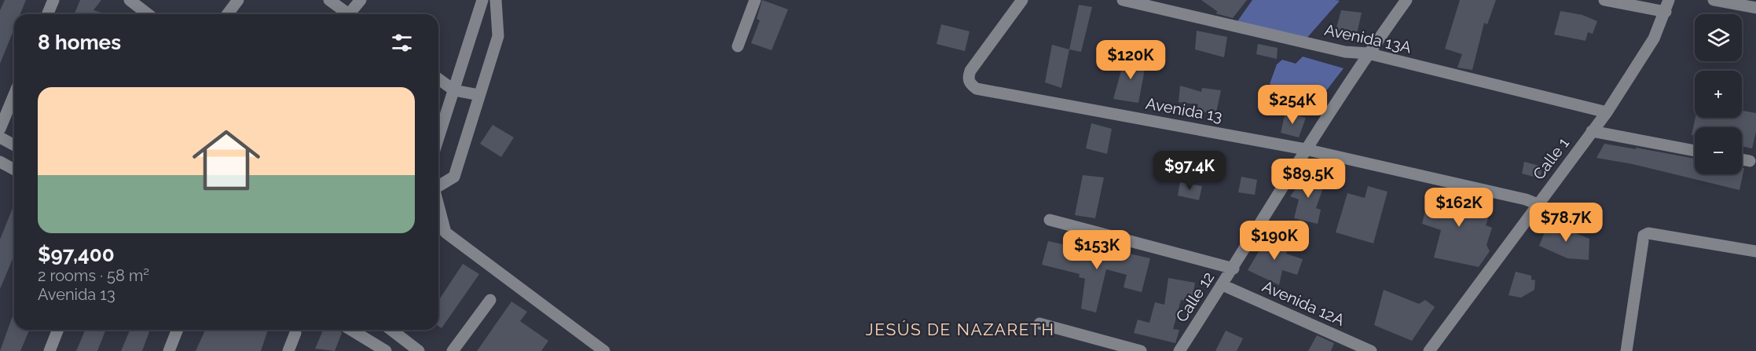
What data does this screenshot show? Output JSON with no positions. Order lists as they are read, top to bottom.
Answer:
{
  "streets": {
    "street": [
      "Avenida 13A",
      "Avenida 13",
      "Calle 1",
      "Calle 12",
      "Avenida 12A"
    ]
  },
  "crossings": [
    ["Avenida 13A", "Calle 1"],
    ["Avenida 13A", "Calle 12"],
    ["Avenida 13", "Calle 1"],
    ["Avenida 13", "Calle 12"],
    ["Calle 12", "Avenida 12A"]
  ],
  "districts": ["JESÚS DE NAZARETH"],
  "page": {
    "map_buttons": ["+", "−"],
    "heading": "8 homes",
    "price": [
      "$120K",
      "$254K",
      "$97.4K",
      "$89.5K",
      "$162K",
      "$78.7K",
      "$190K",
      "$153K"
    ],
    "list": [
      {
        "name": "$97,400",
        "note": "2 rooms · 58 m² · Avenida 13"
      }
    ]
  }
}
